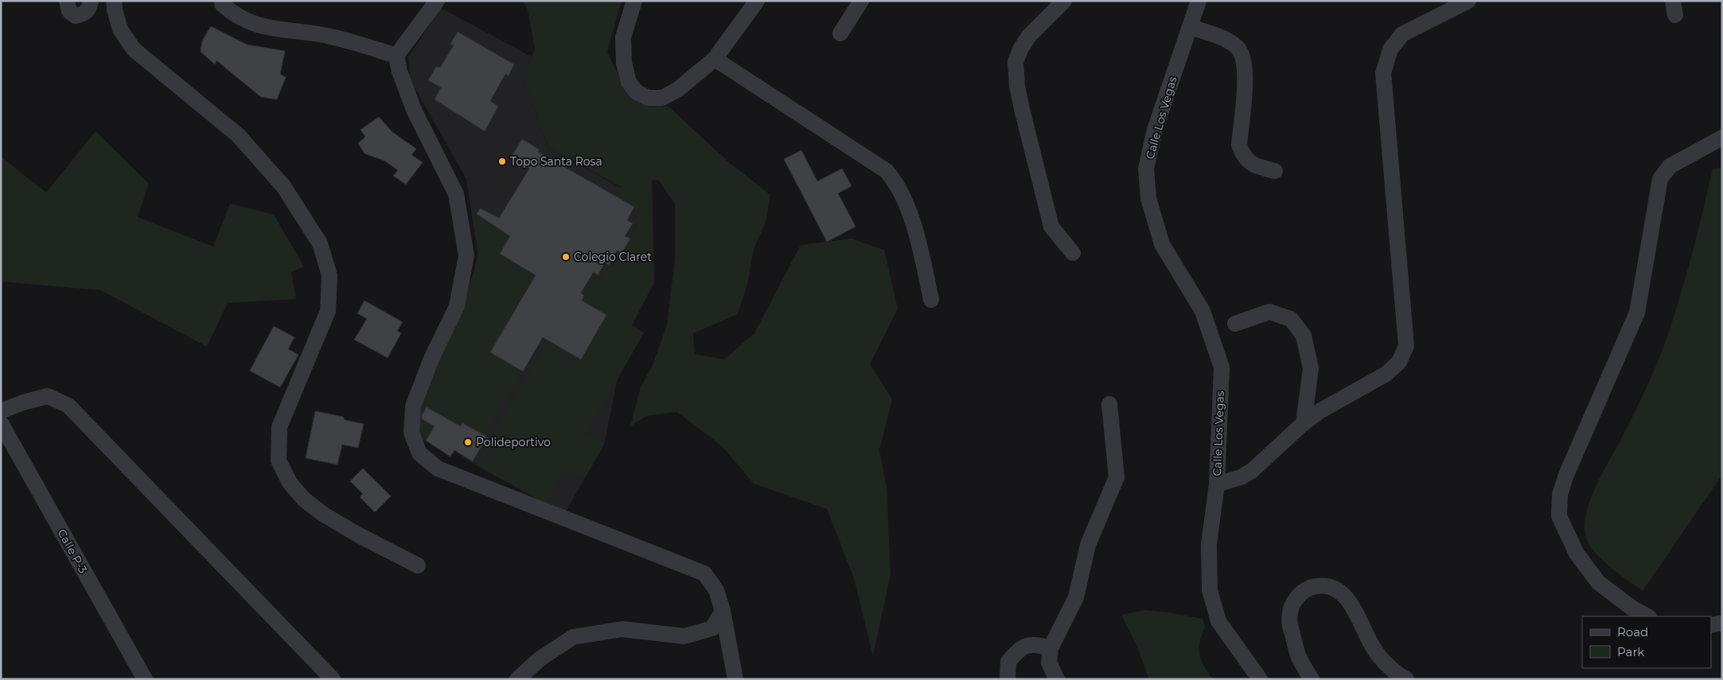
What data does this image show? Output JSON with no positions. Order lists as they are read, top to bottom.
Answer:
{
  "streets": {
    "street": ["Calle Los Vegas", "Calle P-3"]
  },
  "places": ["Topo Santa Rosa", "Colegio Claret", "Polideportivo"],
  "legend": ["Road", "Park"]
}
